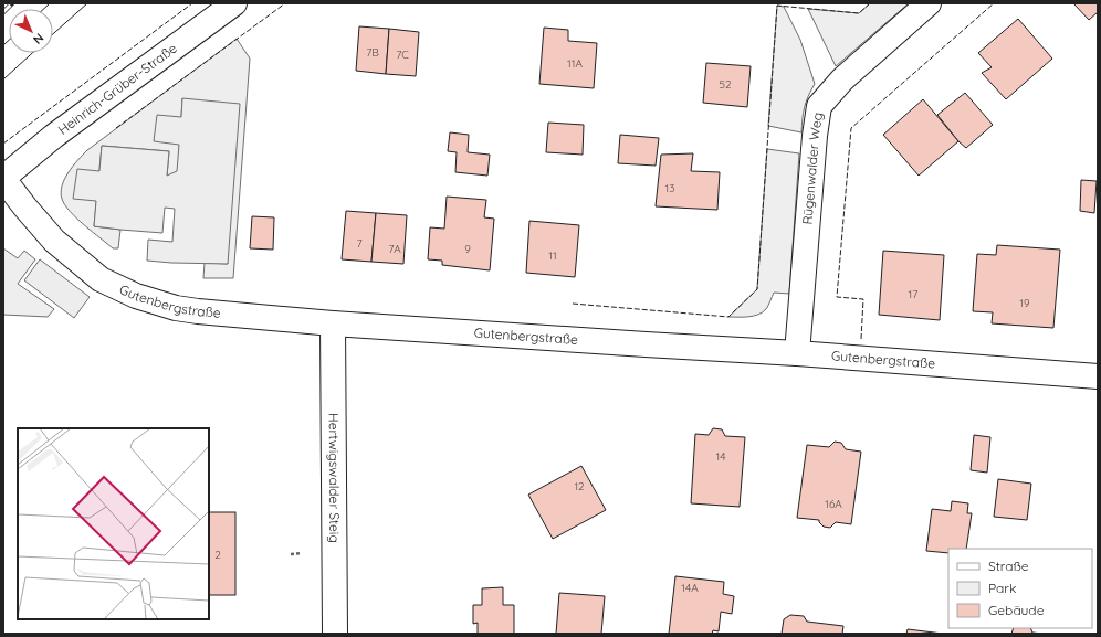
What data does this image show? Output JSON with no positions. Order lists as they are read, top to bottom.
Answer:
{
  "streets": {
    "street": [
      "Heinrich-Grüber-Straße",
      "Rügenwalder Weg",
      "Gutenbergstraße",
      "Hertwigswalder Steig"
    ]
  },
  "crossings": [
    ["Heinrich-Grüber-Straße", "Gutenbergstraße"],
    ["Rügenwalder Weg", "Gutenbergstraße"],
    ["Gutenbergstraße", "Hertwigswalder Steig"]
  ],
  "house_numbers": [
    "7B",
    "7C",
    "11A",
    "52",
    "13",
    "7",
    "7A",
    "9",
    "11",
    "17",
    "19",
    "14",
    "12",
    "16A",
    "2",
    "14A"
  ],
  "legend": ["Straße", "Park", "Gebäude"],
  "north": "bottom right"
}
